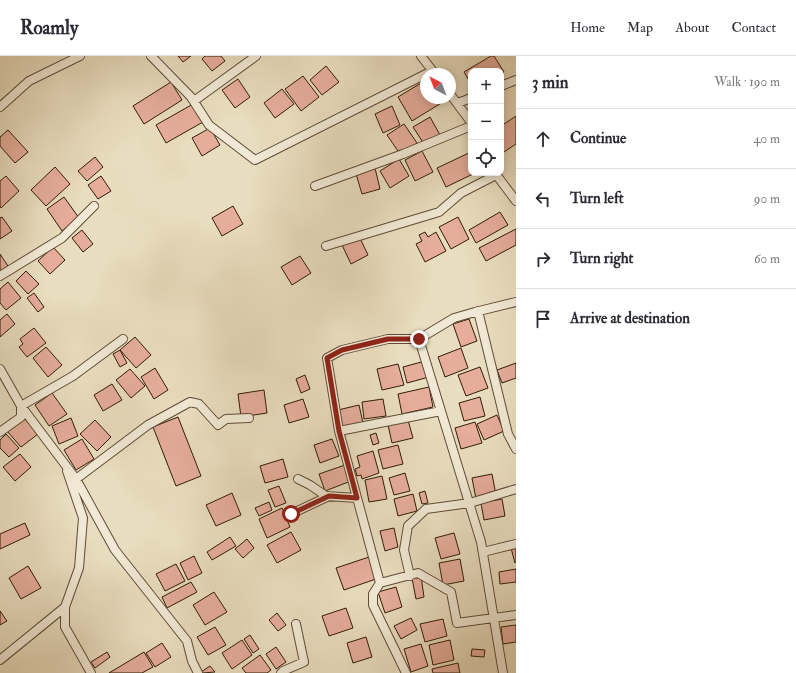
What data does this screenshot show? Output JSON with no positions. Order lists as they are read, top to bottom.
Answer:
{
  "north": "top left",
  "page": {
    "header": "Roamly",
    "nav": [
      "Home",
      "Map",
      "About",
      "Contact"
    ],
    "heading": ["3 min", "Walk · 190 m"],
    "map_buttons": ["+", "−"],
    "list": [
      ["Continue", "40 m"],
      ["Turn left", "90 m"],
      ["Turn right", "60 m"],
      "Arrive at destination"
    ]
  }
}
